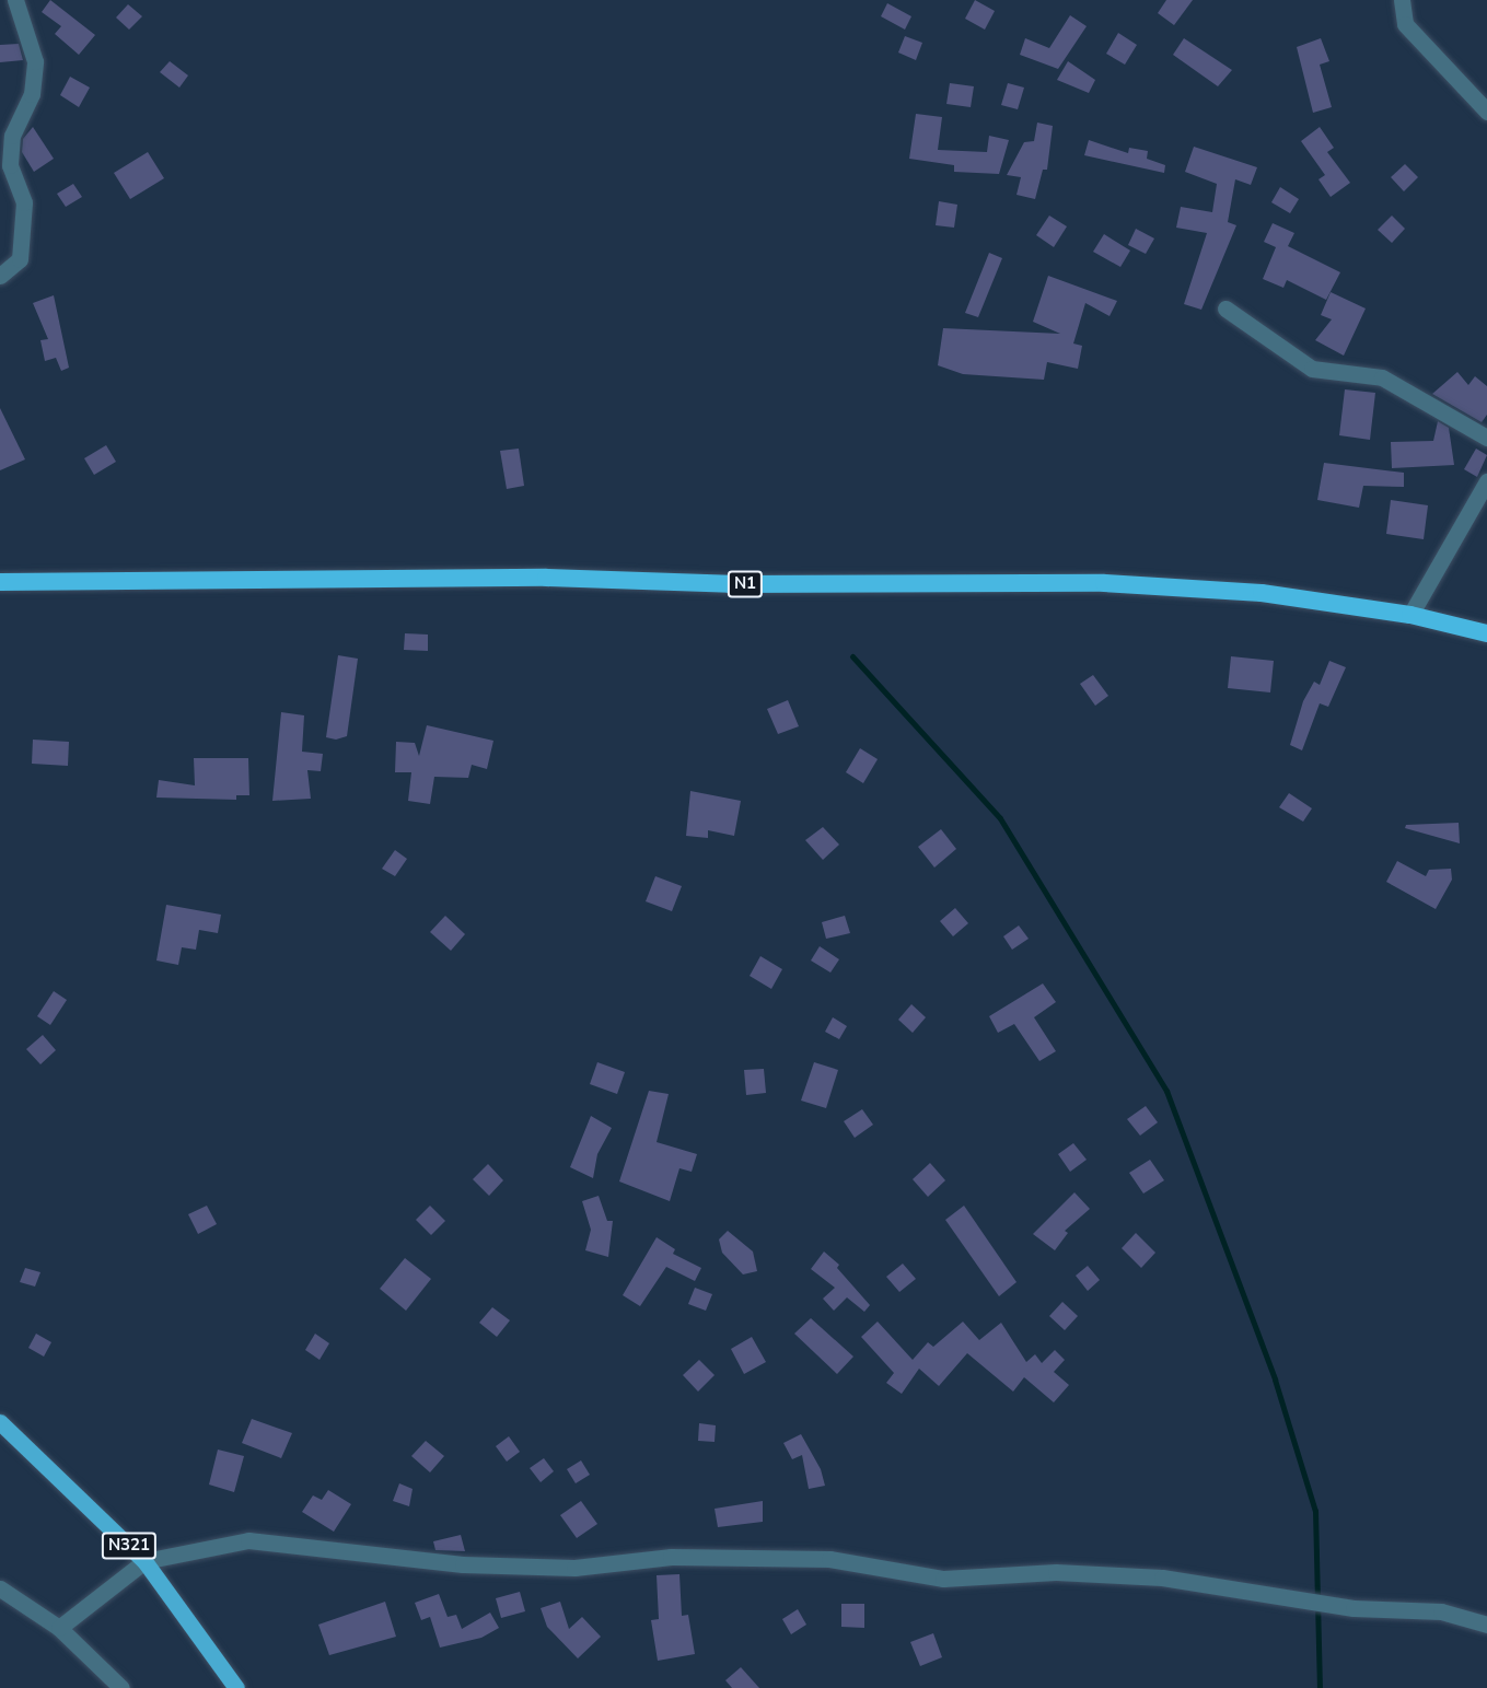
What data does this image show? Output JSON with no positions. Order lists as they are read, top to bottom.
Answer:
{
  "streets": {
    "highway": ["N1"],
    "main road": ["N321"]
  }
}
